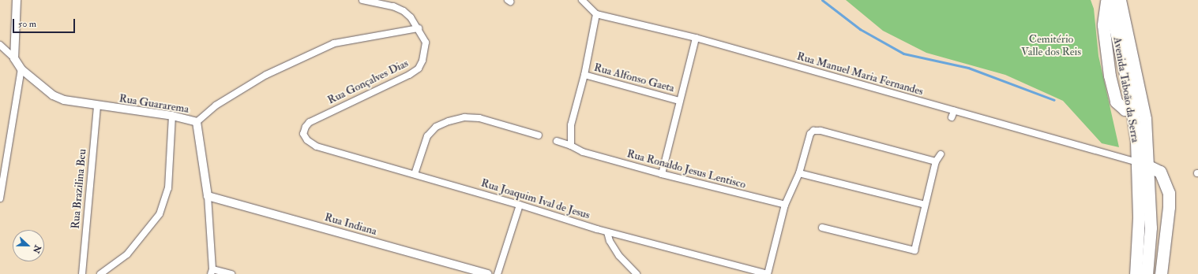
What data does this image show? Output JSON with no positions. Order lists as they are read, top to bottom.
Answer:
{
  "streets": {
    "highway": ["Avenida Taboão da Serra"],
    "street": [
      "Rua Manuel Maria Fernandes",
      "Rua Alfonso Gaeta",
      "Rua Gonçalves Dias",
      "Rua Guararema",
      "Rua Ronaldo Jesus Lentisco",
      "Rua Brazilina Beu",
      "Rua Joaquim Ival de Jesus",
      "Rua Indiana"
    ]
  },
  "crossings": [
    ["Rua Manuel Maria Fernandes", "Avenida Taboão da Serra"],
    ["Rua Gonçalves Dias", "Rua Guararema"],
    ["Rua Gonçalves Dias", "Rua Joaquim Ival de Jesus"],
    ["Rua Guararema", "Rua Brazilina Beu"]
  ],
  "parks": ["Cemitério Valle dos Reis"],
  "scale_bar": "50 m",
  "north": "right"
}
